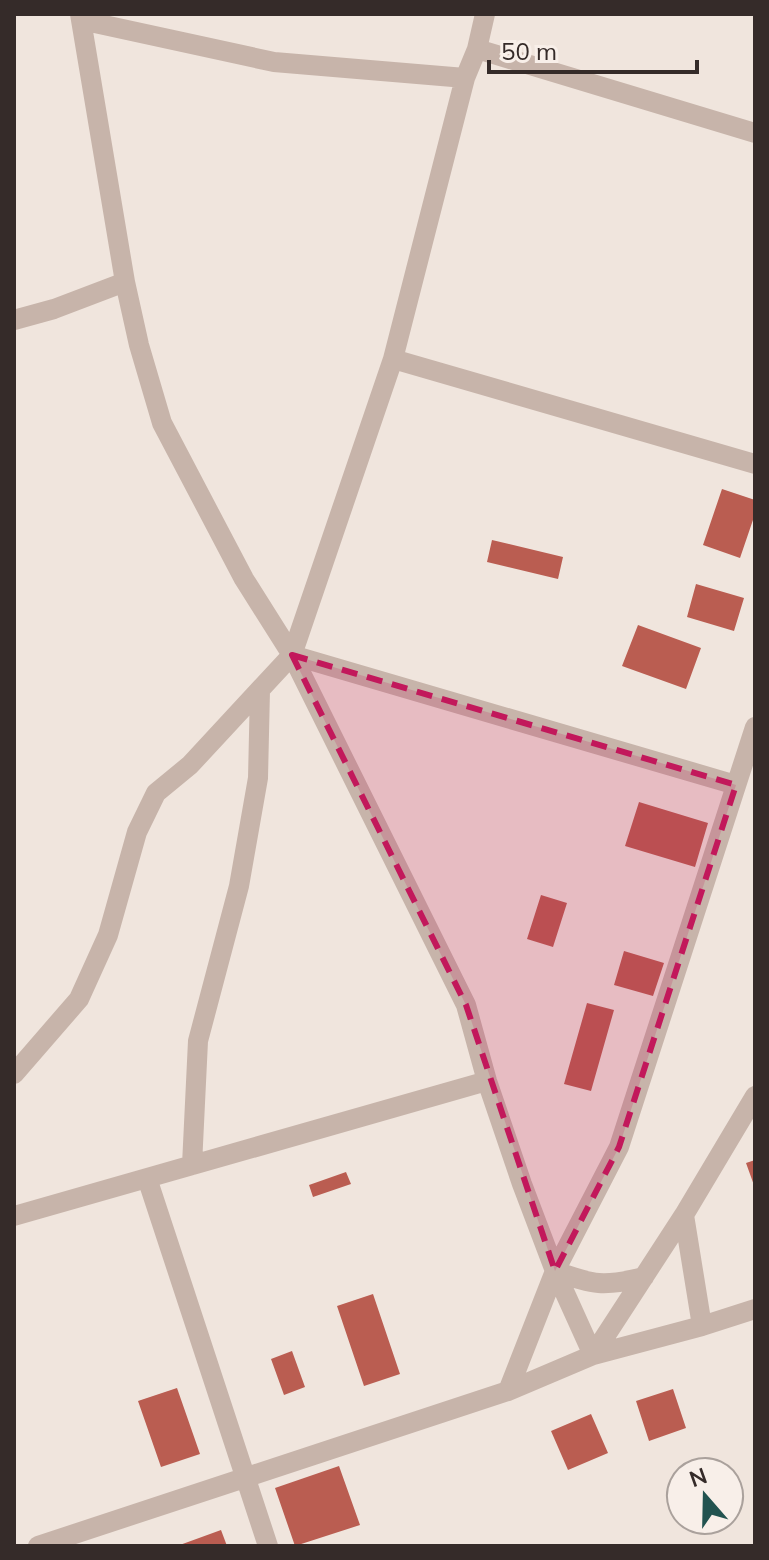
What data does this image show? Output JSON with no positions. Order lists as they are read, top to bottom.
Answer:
{
  "scale_bar": "50 m",
  "north": "top"
}
